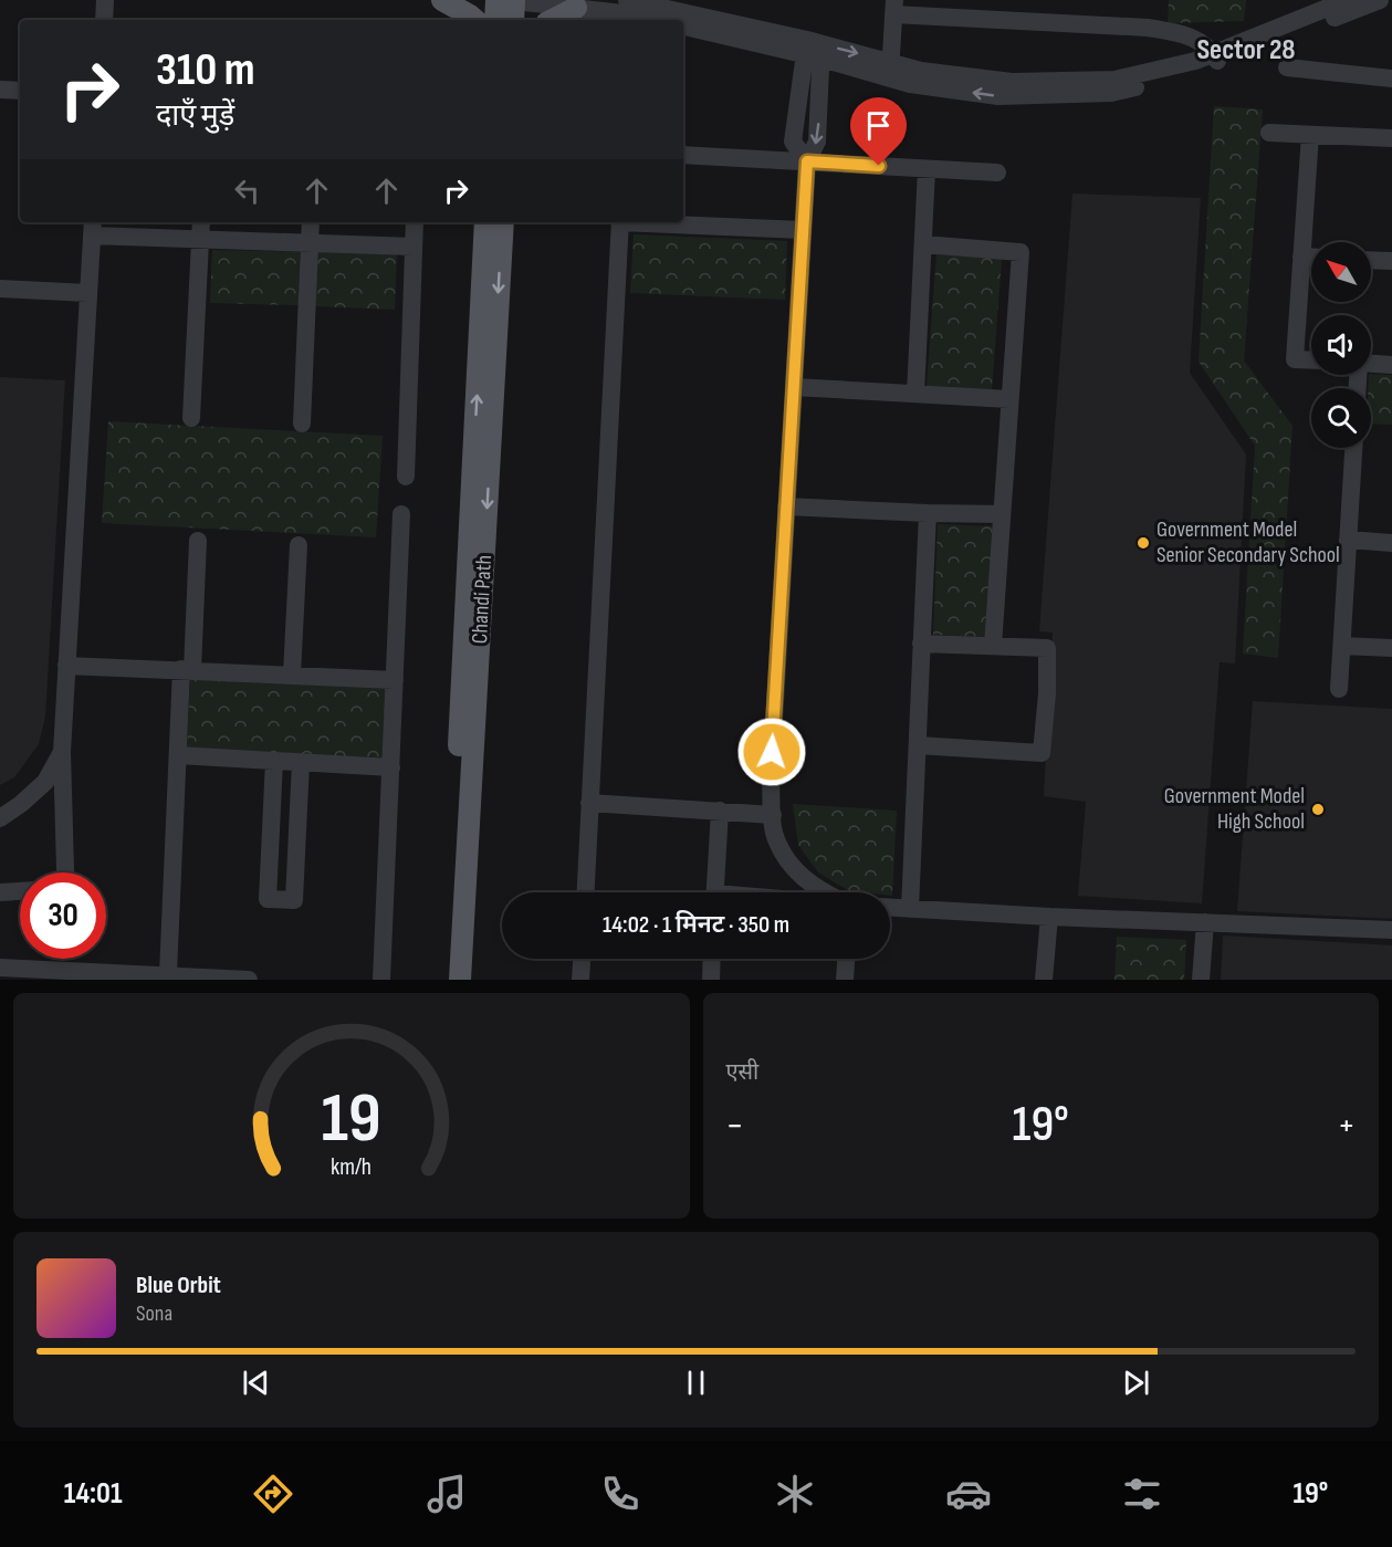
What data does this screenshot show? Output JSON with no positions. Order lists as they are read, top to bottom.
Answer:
{
  "streets": {
    "main road": ["Chandi Path"]
  },
  "districts": ["Sector 28"],
  "places": ["Government Model Senior Secondary School", "Government Model High School"],
  "north": "top left",
  "page": {
    "turn": ["310 m", "दाएँ मुड़ें"],
    "limit": "30",
    "trip": "14:02 · 1 मिनट · 350 m",
    "tile": "एसी",
    "heat": ["−", "19°", "+"],
    "song": ["Blue Orbit", "Sona"],
    "tabs": ["14:01", "19°"],
    "gauge": ["19", "km/h"]
  }
}
